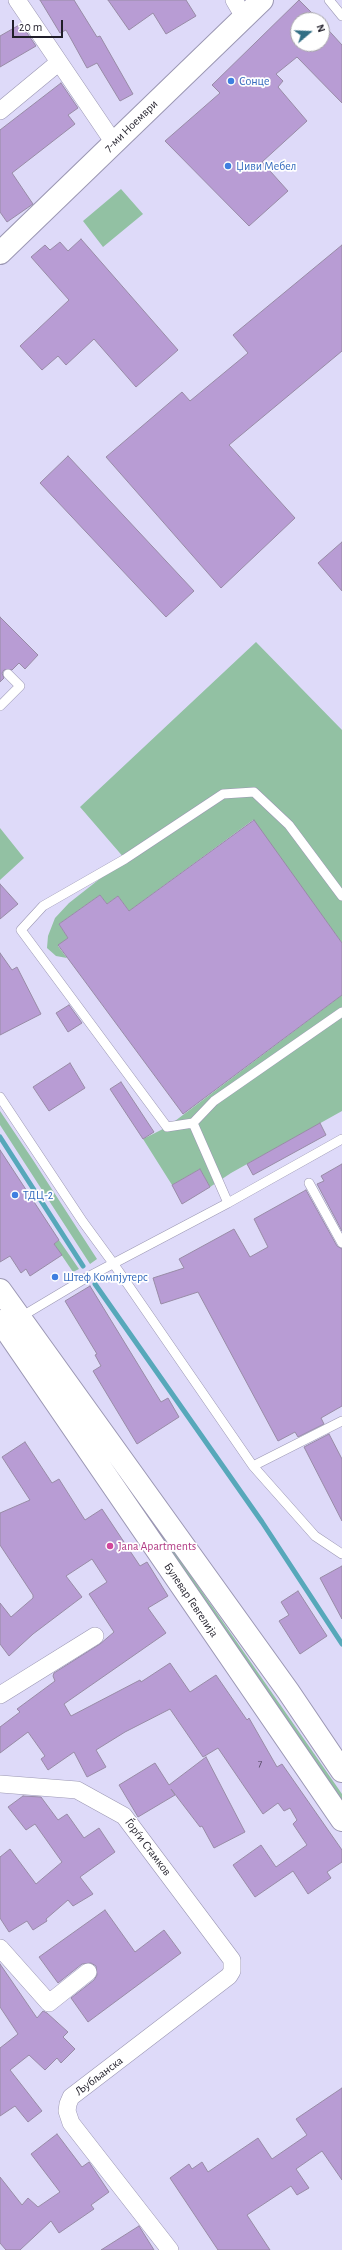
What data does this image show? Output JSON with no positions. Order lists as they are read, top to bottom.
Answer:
{
  "streets": {
    "main road": ["7-ми Ноември", "Булевар Гевгелија"],
    "street": ["Ѓорѓи Стамков", "Љубљанска"]
  },
  "crossings": [
    ["Ѓорѓи Стамков", "Љубљанска"]
  ],
  "places": [
    "Сонце",
    "Џиви Мебел",
    "ТДЦ-2",
    "Штеф Компјутерс",
    "Jana Apartments"
  ],
  "house_numbers": ["7"],
  "scale_bar": "20 m",
  "north": "right"
}
